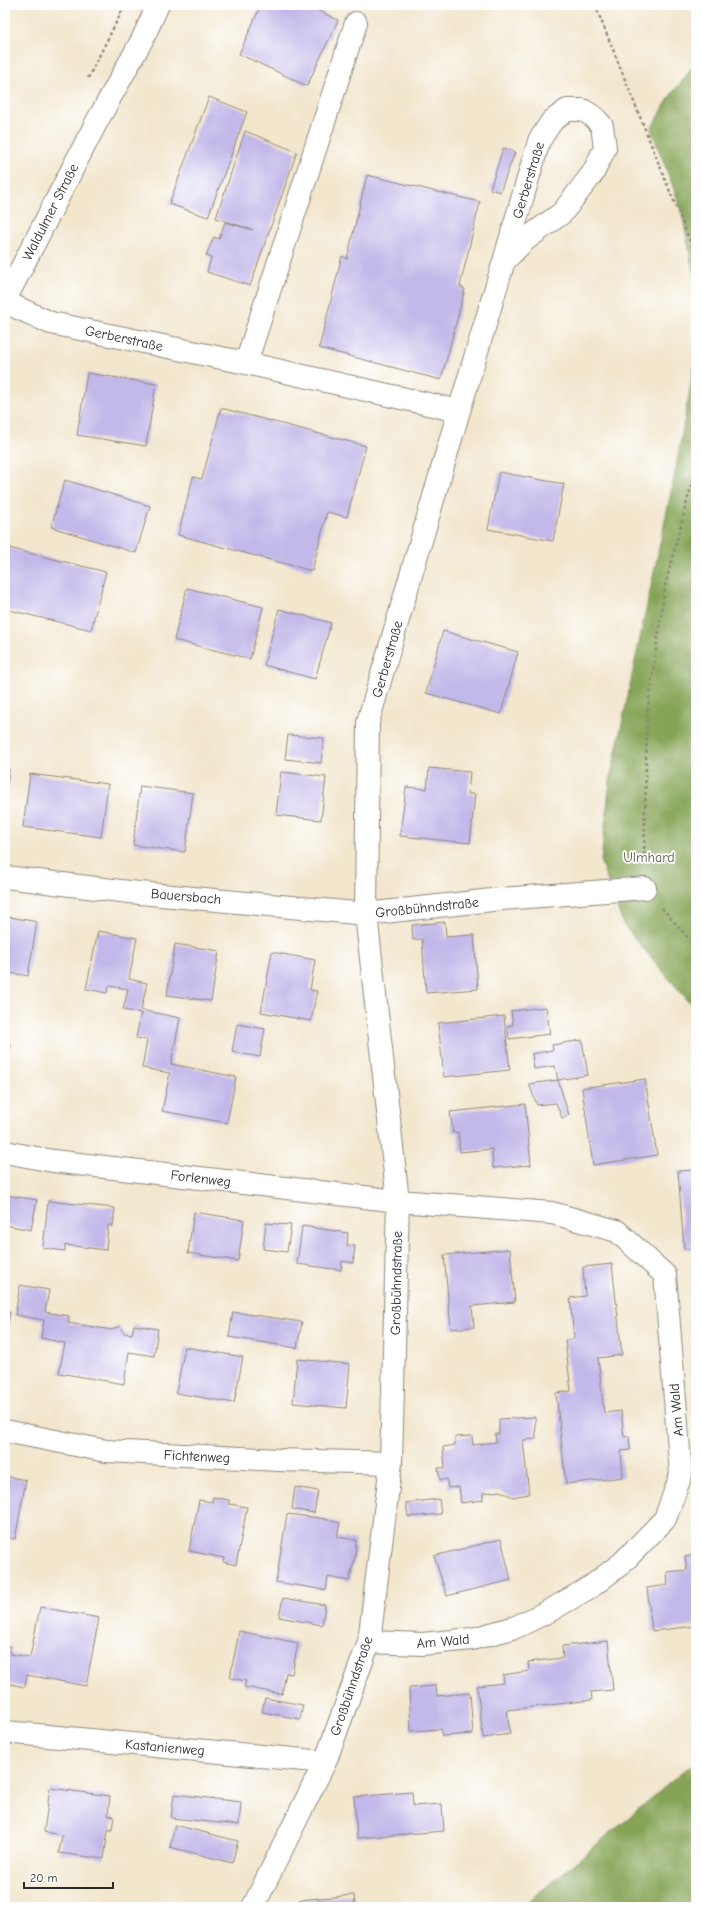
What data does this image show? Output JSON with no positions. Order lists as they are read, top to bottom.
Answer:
{
  "streets": {
    "street": [
      "Gerberstraße",
      "Waldulmer Straße",
      "Bauersbach",
      "Großbühndstraße",
      "Forlenweg",
      "Am Wald",
      "Fichtenweg",
      "Kastanienweg"
    ]
  },
  "crossings": [
    ["Gerberstraße", "Waldulmer Straße"],
    ["Gerberstraße", "Bauersbach"],
    ["Gerberstraße", "Großbühndstraße"],
    ["Bauersbach", "Großbühndstraße"],
    ["Großbühndstraße", "Forlenweg"],
    ["Großbühndstraße", "Am Wald"],
    ["Großbühndstraße", "Fichtenweg"],
    ["Großbühndstraße", "Kastanienweg"],
    ["Forlenweg", "Am Wald"]
  ],
  "parks": ["Ulmhard"],
  "scale_bar": "20 m"
}
